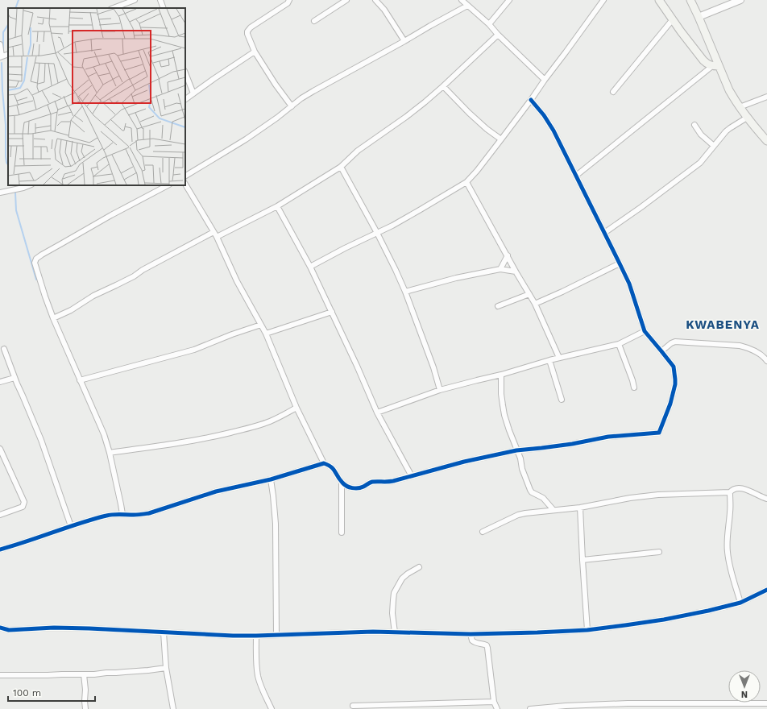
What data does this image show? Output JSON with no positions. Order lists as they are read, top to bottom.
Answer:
{
  "districts": ["KWABENYA"],
  "scale_bar": "100 m",
  "north": "bottom"
}
